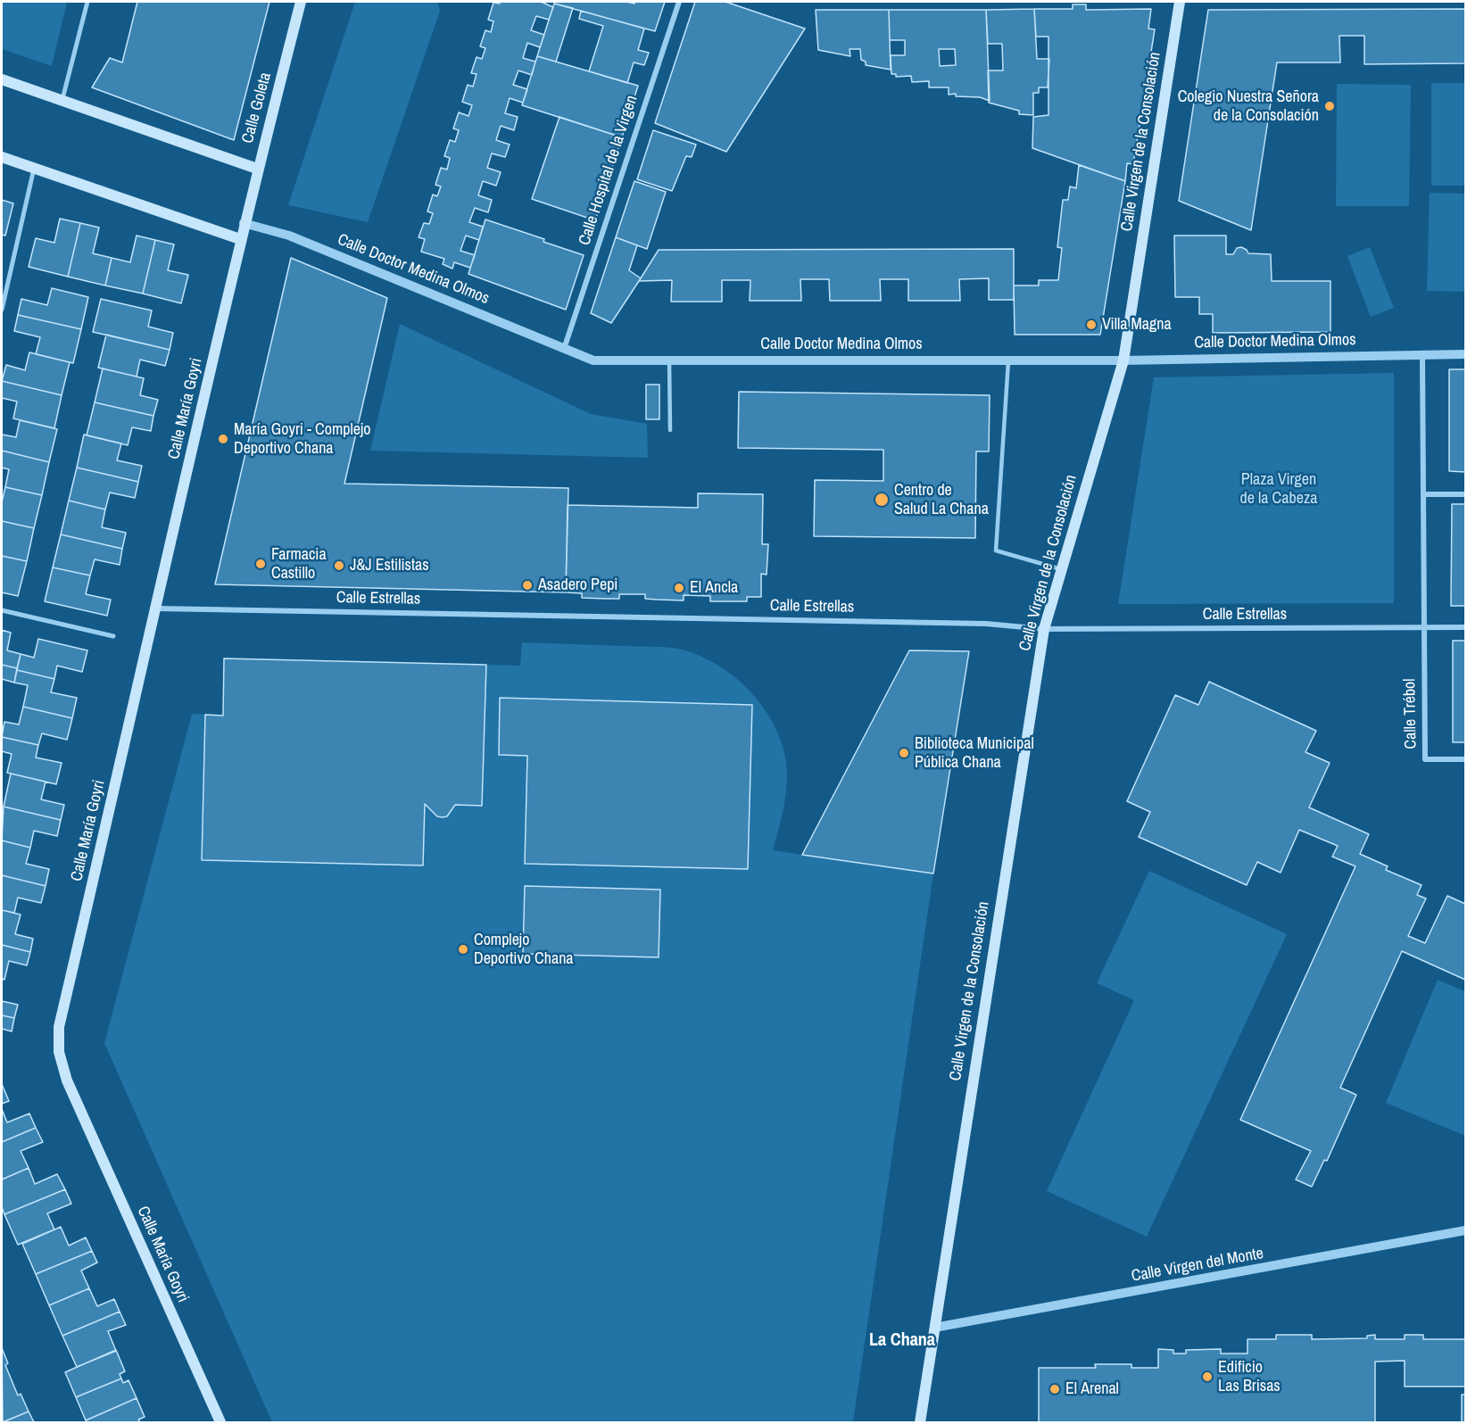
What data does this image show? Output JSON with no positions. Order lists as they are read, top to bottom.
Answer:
{
  "streets": {
    "main road": ["Calle Goleta", "Calle Virgen de la Consolación", "Calle María Goyri"],
    "street": [
      "Calle Hospital de la Virgen",
      "Calle Doctor Medina Olmos",
      "Calle Estrellas",
      "Calle Trébol",
      "Calle Virgen del Monte"
    ]
  },
  "crossings": [
    ["Calle Goleta", "Calle Doctor Medina Olmos"],
    ["Calle Goleta", "Calle María Goyri"],
    ["Calle Virgen de la Consolación", "Calle Doctor Medina Olmos"],
    ["Calle Virgen de la Consolación", "Calle Estrellas"],
    ["Calle Virgen de la Consolación", "Calle Virgen del Monte"],
    ["Calle Hospital de la Virgen", "Calle Doctor Medina Olmos"],
    ["Calle Doctor Medina Olmos", "Calle María Goyri"],
    ["Calle María Goyri", "Calle Estrellas"],
    ["Calle Estrellas", "Calle Trébol"]
  ],
  "districts": ["La Chana"],
  "parks": ["Plaza Virgen de la Cabeza"],
  "places": [
    "Colegio Nuestra Señora de la Consolación",
    "Villa Magna",
    "María Goyri - Complejo Deportivo Chana",
    "Centro de Salud La Chana",
    "Farmacia Castillo",
    "J&J Estilistas",
    "Asadero Pepi",
    "El Ancla",
    "Biblioteca Municipal Pública Chana",
    "Complejo Deportivo Chana",
    "Edificio Las Brisas",
    "El Arenal"
  ]
}
